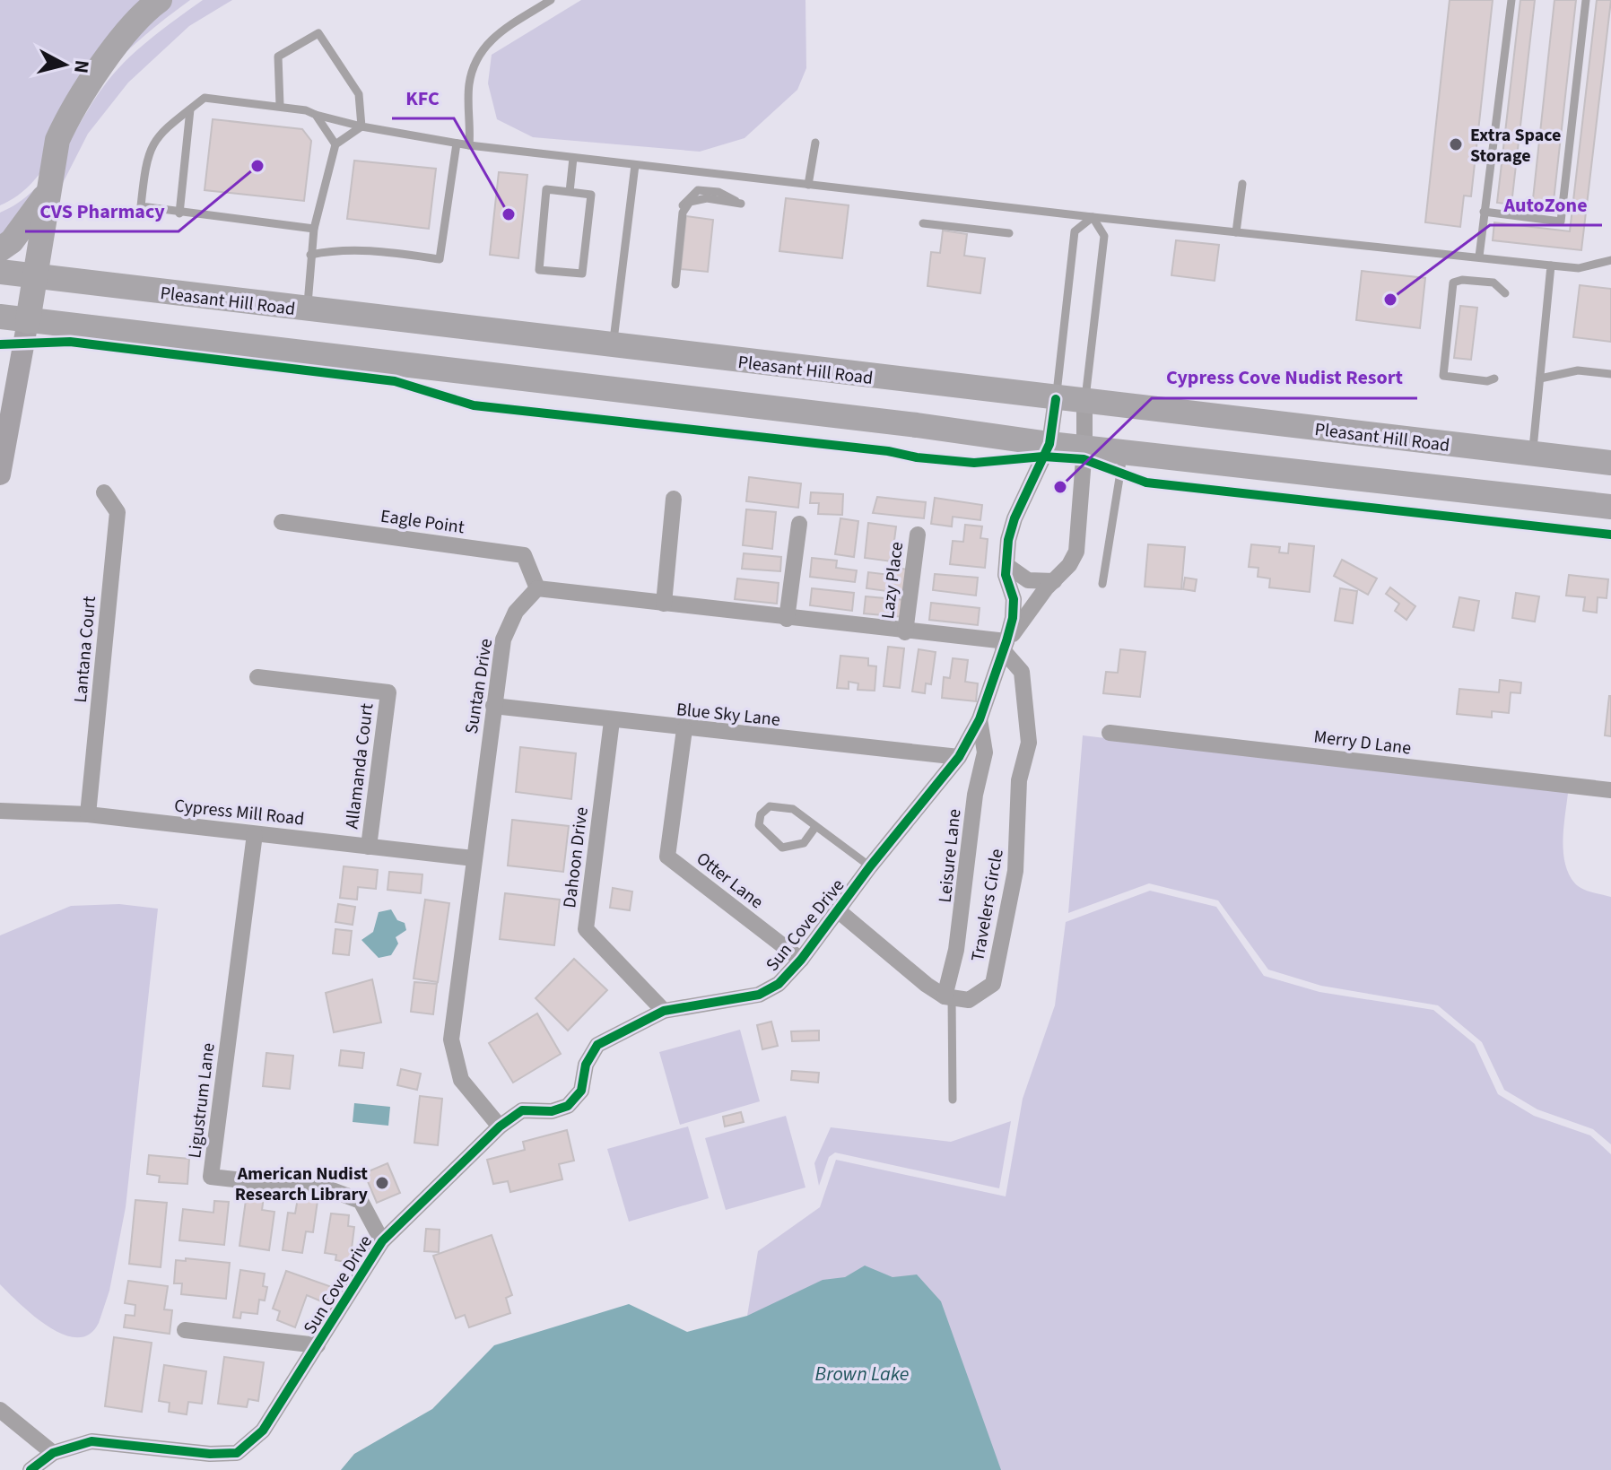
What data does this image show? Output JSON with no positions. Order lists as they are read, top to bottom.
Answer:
{
  "streets": {
    "main road": ["Pleasant Hill Road"],
    "street": [
      "Eagle Point",
      "Lazy Place",
      "Lantana Court",
      "Suntan Drive",
      "Blue Sky Lane",
      "Merry D Lane",
      "Allamanda Court",
      "Cypress Mill Road",
      "Leisure Lane",
      "Dahoon Drive",
      "Otter Lane",
      "Travelers Circle",
      "Sun Cove Drive",
      "Ligustrum Lane"
    ]
  },
  "crossings": [
    ["Pleasant Hill Road", "Sun Cove Drive"],
    ["Eagle Point", "Suntan Drive"],
    ["Lantana Court", "Cypress Mill Road"],
    ["Suntan Drive", "Blue Sky Lane"],
    ["Suntan Drive", "Cypress Mill Road"],
    ["Suntan Drive", "Sun Cove Drive"],
    ["Blue Sky Lane", "Dahoon Drive"],
    ["Blue Sky Lane", "Otter Lane"],
    ["Blue Sky Lane", "Sun Cove Drive"],
    ["Allamanda Court", "Cypress Mill Road"],
    ["Cypress Mill Road", "Ligustrum Lane"],
    ["Leisure Lane", "Travelers Circle"],
    ["Leisure Lane", "Sun Cove Drive"],
    ["Dahoon Drive", "Sun Cove Drive"],
    ["Otter Lane", "Sun Cove Drive"],
    ["Travelers Circle", "Sun Cove Drive"],
    ["Sun Cove Drive", "Ligustrum Lane"]
  ],
  "water": ["Brown Lake"],
  "places": [
    "Extra Space Storage",
    "CVS Pharmacy",
    "KFC",
    "AutoZone",
    "Cypress Cove Nudist Resort",
    "American Nudist Research Library"
  ],
  "north": "right"
}
